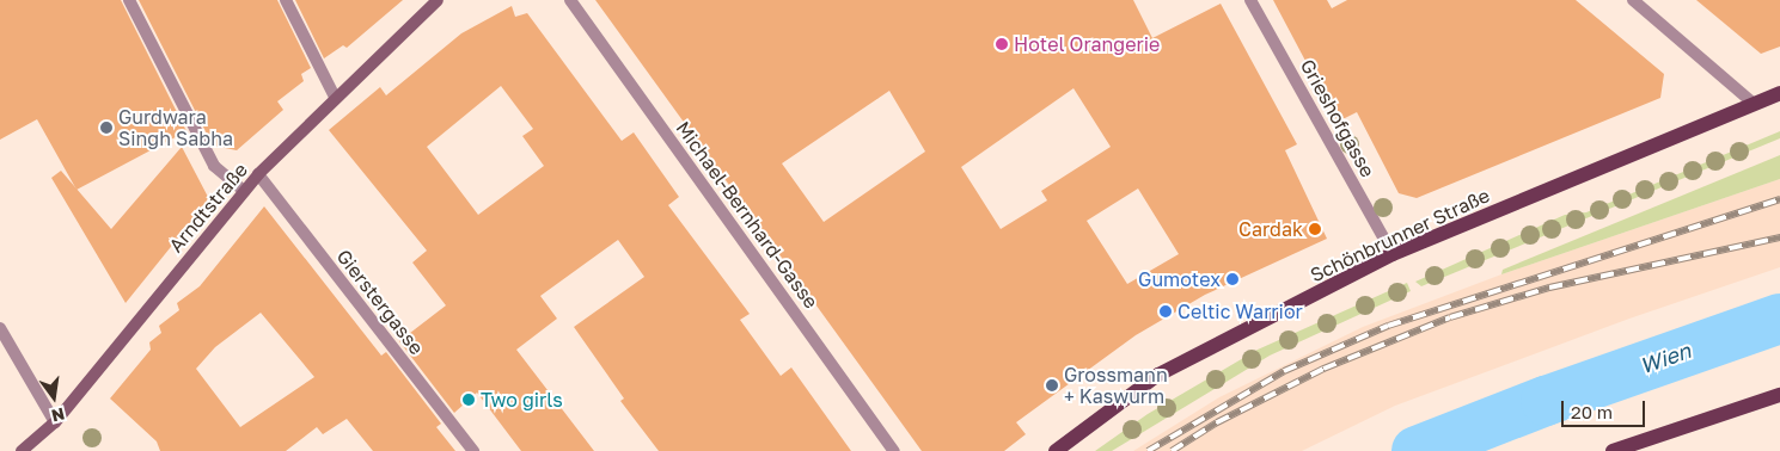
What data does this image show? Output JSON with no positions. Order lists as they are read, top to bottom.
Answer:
{
  "streets": {
    "main road": ["Schönbrunner Straße"],
    "street": [
      "Grieshofgasse",
      "Arndtstraße",
      "Michael-Bernhard-Gasse",
      "Gierstergasse"
    ]
  },
  "crossings": [
    ["Grieshofgasse", "Schönbrunner Straße"],
    ["Arndtstraße", "Gierstergasse"]
  ],
  "water": ["Wien"],
  "places": [
    "Hotel Orangerie",
    "Gurdwara Singh Sabha",
    "Cardak",
    "Gumotex",
    "Celtic Warrior",
    "Grossmann + Kaswurm",
    "Two girls"
  ],
  "scale_bar": "20 m",
  "north": "bottom"
}
